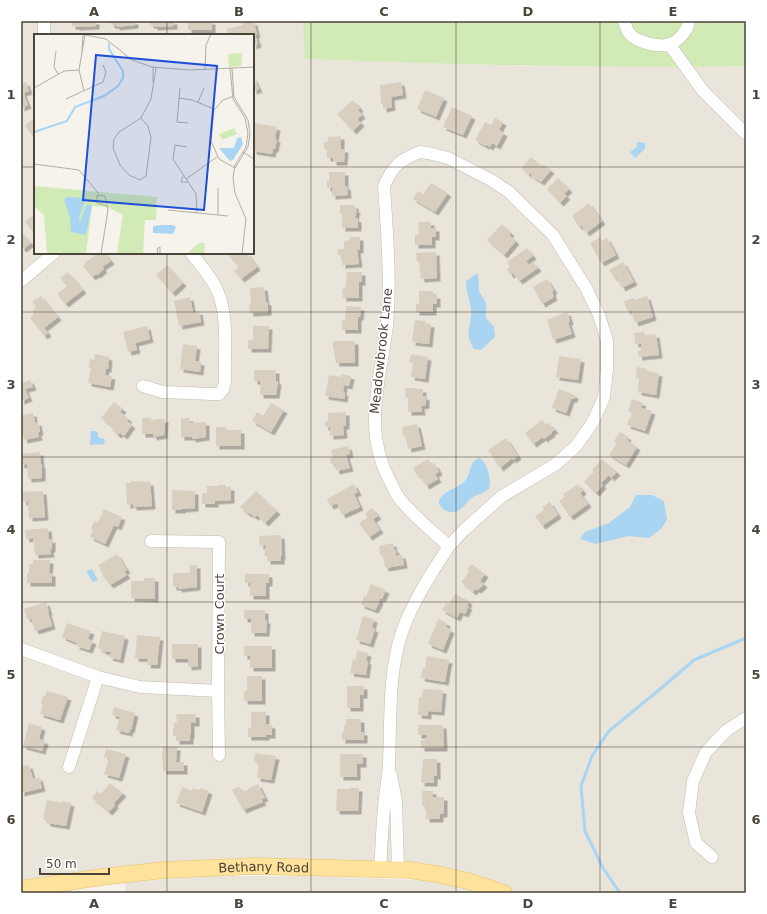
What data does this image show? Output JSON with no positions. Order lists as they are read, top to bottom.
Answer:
{
  "streets": {
    "main road": ["Bethany Road"],
    "street": ["Meadowbrook Lane", "Crown Court"]
  },
  "crossings": [
    ["Meadowbrook Lane", "Bethany Road"]
  ],
  "scale_bar": "50 m",
  "grid": {
    "columns": [
      "A",
      "B",
      "C",
      "D",
      "E"
    ],
    "rows": [
      "1",
      "2",
      "3",
      "4",
      "5",
      "6"
    ]
  }
}
